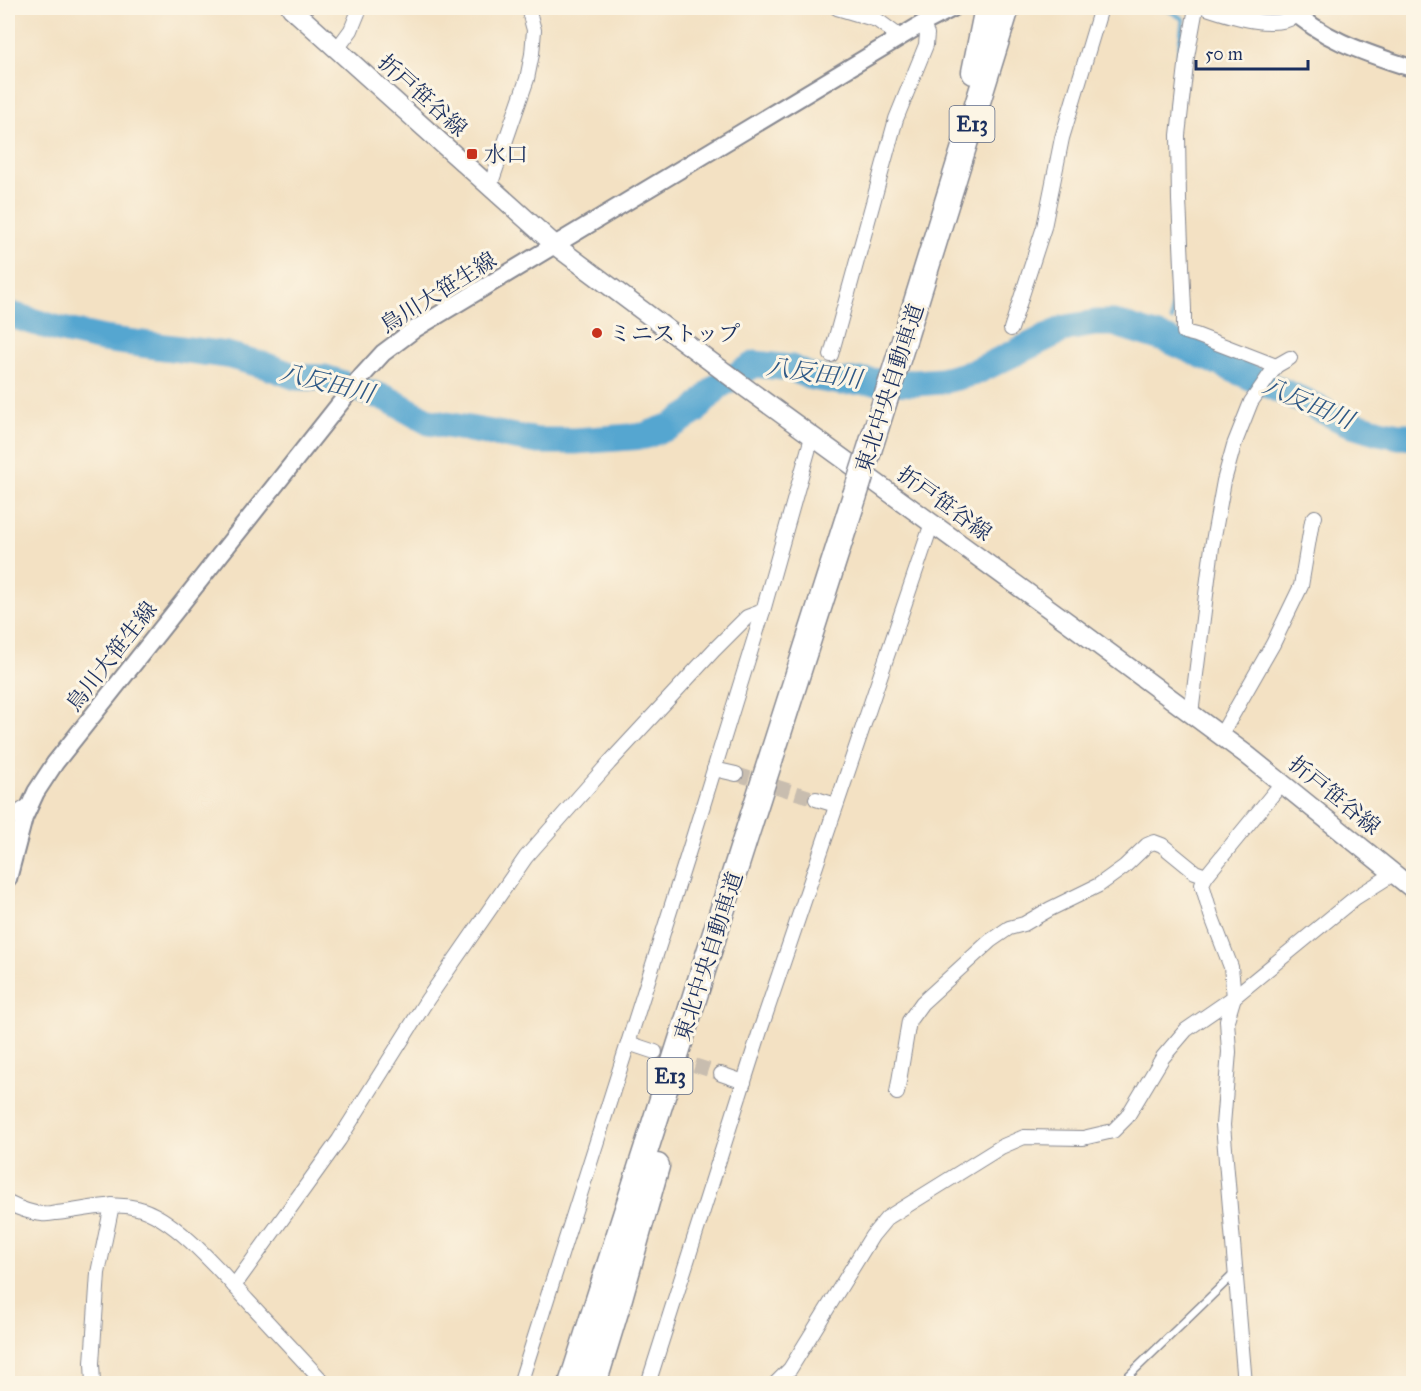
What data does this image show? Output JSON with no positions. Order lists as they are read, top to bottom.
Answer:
{
  "streets": {
    "highway": ["E13", "東北中央自動車道"],
    "main road": ["折戸笹谷線"],
    "street": ["鳥川大笹生線"]
  },
  "crossings": [
    ["折戸笹谷線", "鳥川大笹生線"]
  ],
  "water": ["八反田川"],
  "places": {
    "transit": ["水口"],
    "other": ["ミニストップ"]
  },
  "scale_bar": "50 m"
}
